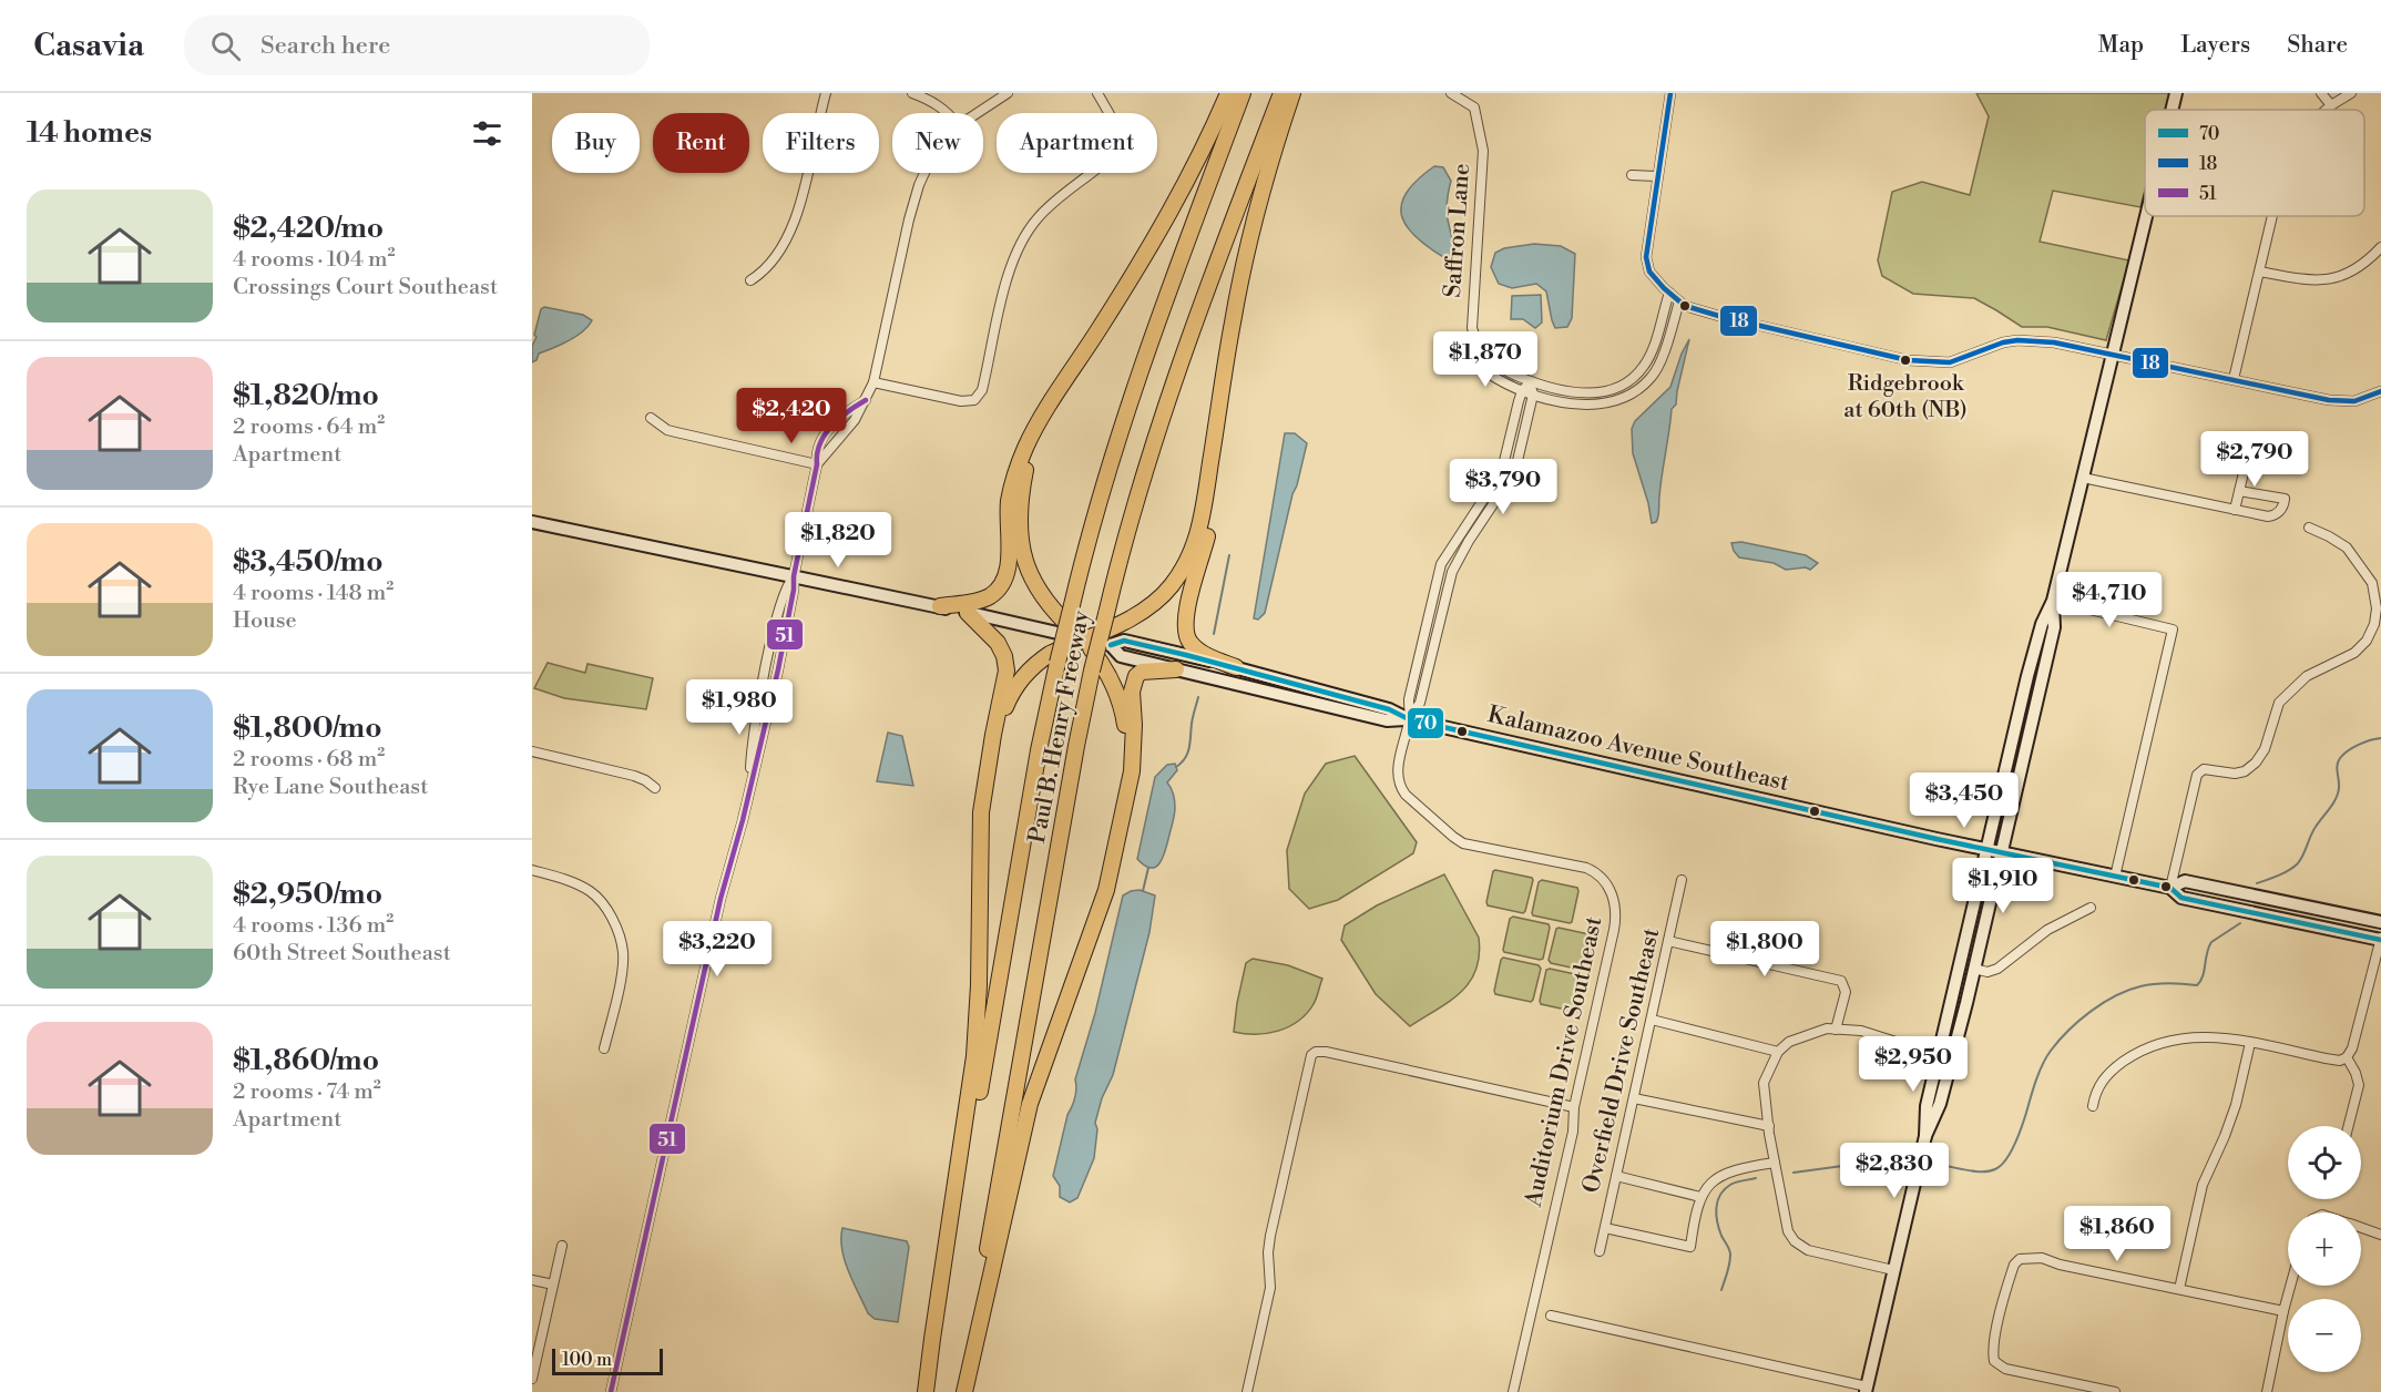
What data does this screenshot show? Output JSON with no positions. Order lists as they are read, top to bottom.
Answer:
{
  "streets": {
    "highway": ["Paul B. Henry Freeway"],
    "main road": ["Kalamazoo Avenue Southeast"],
    "street": ["Saffron Lane", "Overfield Drive Southeast", "Auditorium Drive Southeast"]
  },
  "crossings": [
    ["Kalamazoo Avenue Southeast", "Auditorium Drive Southeast"]
  ],
  "places": ["Ridgebrook at 60th (NB)"],
  "lines": ["transit line 18", "transit line 51", "transit line 70"],
  "legend": ["70", "18", "51"],
  "scale_bar": "100 m",
  "page": {
    "header": "Casavia",
    "search": "Search here",
    "nav": ["Map", "Layers", "Share"],
    "heading": "14 homes",
    "chip": [
      "Buy",
      "Rent",
      "Filters",
      "New",
      "Apartment"
    ],
    "list": [
      {
        "name": "$2,420/mo",
        "note": "4 rooms · 104 m² · Crossings Court Southeast"
      },
      {
        "name": "$1,820/mo",
        "note": "2 rooms · 64 m² · Apartment"
      },
      {
        "name": "$3,450/mo",
        "note": "4 rooms · 148 m² · House"
      },
      {
        "name": "$1,800/mo",
        "note": "2 rooms · 68 m² · Rye Lane Southeast"
      },
      {
        "name": "$2,950/mo",
        "note": "4 rooms · 136 m² · 60th Street Southeast"
      },
      {
        "name": "$1,860/mo",
        "note": "2 rooms · 74 m² · Apartment"
      }
    ],
    "price": [
      "$1,870",
      "$2,420",
      "$2,790",
      "$3,790",
      "$1,820",
      "$4,710",
      "$1,980",
      "$3,450",
      "$1,910",
      "$3,220",
      "$1,800",
      "$2,950",
      "$2,830",
      "$1,860"
    ],
    "map_buttons": ["+", "−"],
    "scale": "100 m"
  }
}
